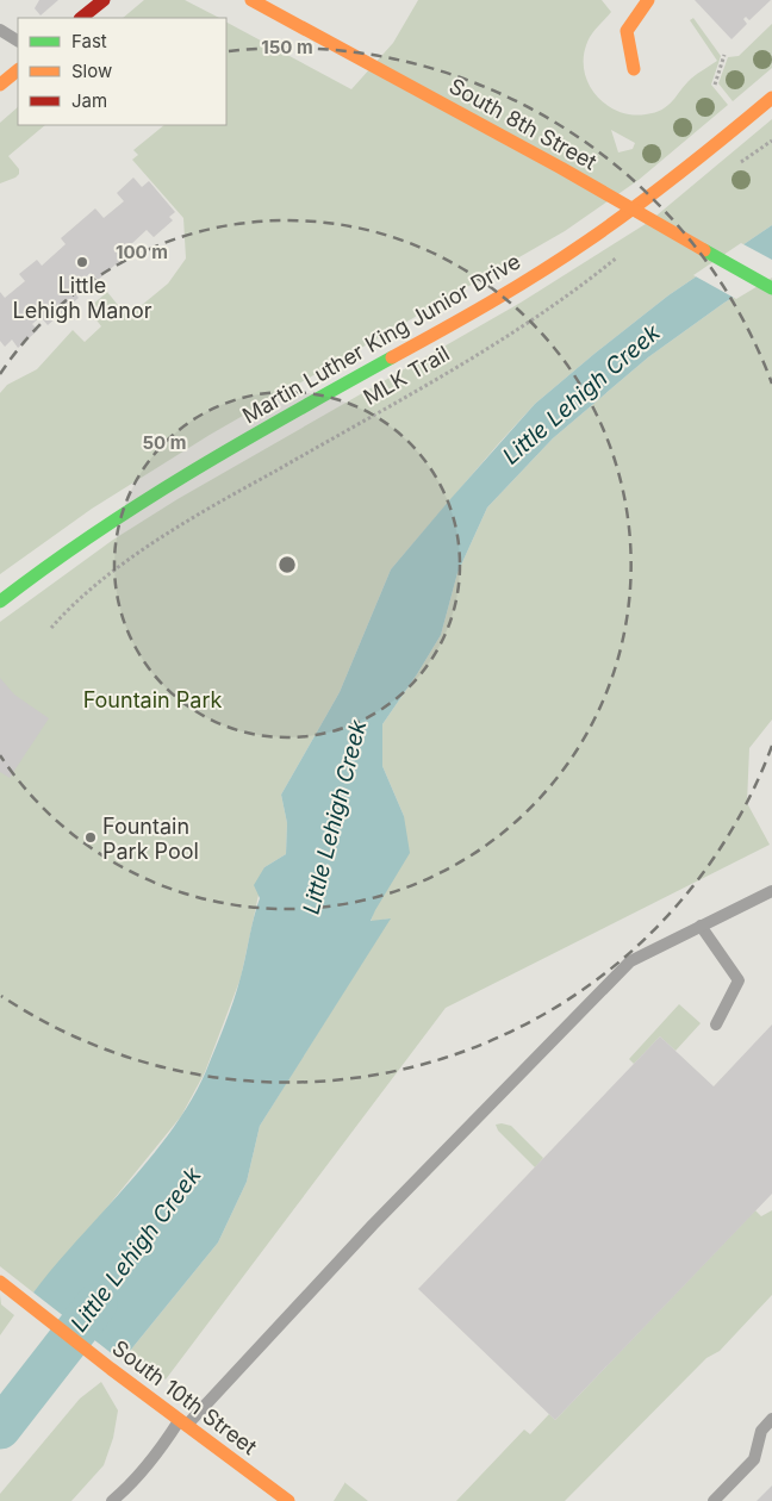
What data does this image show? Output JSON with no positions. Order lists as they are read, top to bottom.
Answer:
{
  "streets": {
    "main road": ["South 8th Street", "Martin Luther King Junior Drive", "South 10th Street"],
    "path": ["MLK Trail"]
  },
  "water": ["Little Lehigh Creek"],
  "parks": ["Fountain Park"],
  "places": ["Little Lehigh Manor", "Fountain Park Pool"],
  "legend": ["Fast", "Slow", "Jam"],
  "rings": ["150 m", "100 m", "50 m"]
}
